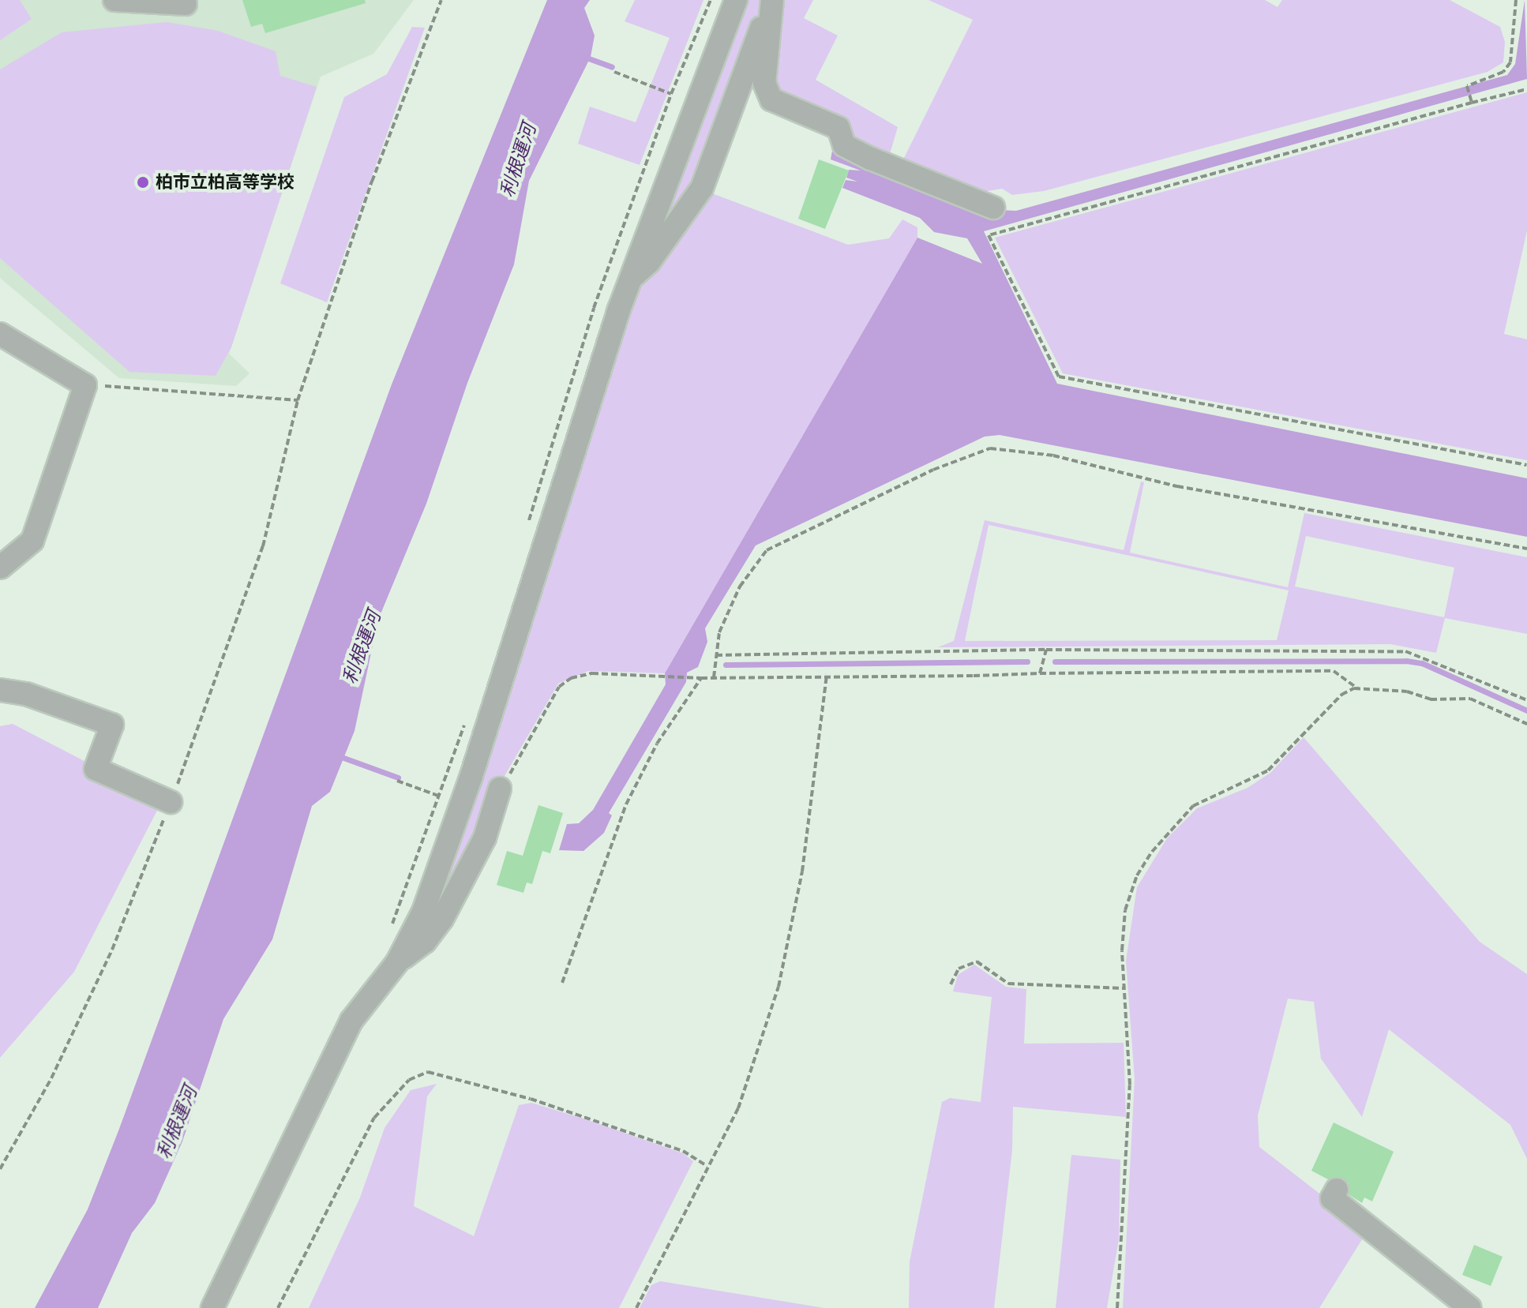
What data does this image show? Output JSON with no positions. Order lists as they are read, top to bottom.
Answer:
{
  "water": ["利根運河"],
  "places": ["柏市立柏高等学校"]
}
